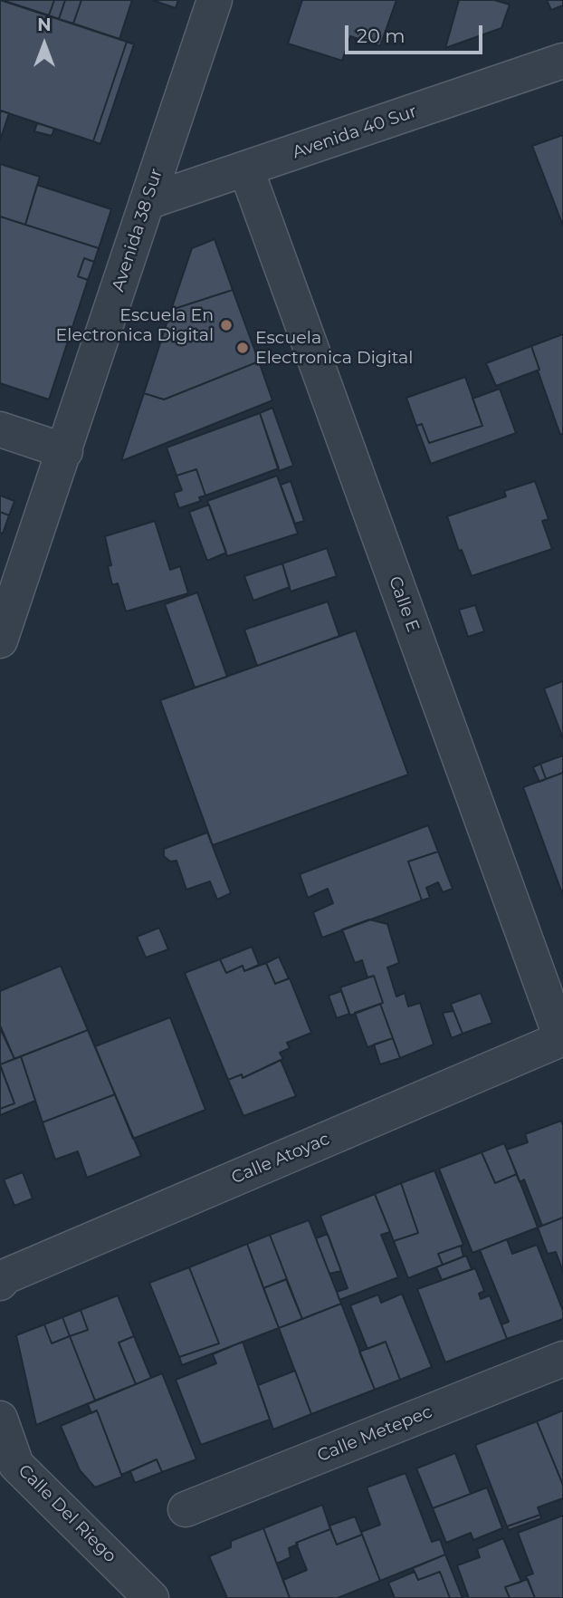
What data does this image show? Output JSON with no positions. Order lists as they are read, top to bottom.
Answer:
{
  "streets": {
    "street": [
      "Avenida 40 Sur",
      "Avenida 38 Sur",
      "Calle E",
      "Calle Atoyac",
      "Calle Metepec",
      "Calle Del Riego"
    ]
  },
  "crossings": [
    ["Avenida 40 Sur", "Avenida 38 Sur"],
    ["Avenida 40 Sur", "Calle E"],
    ["Calle E", "Calle Atoyac"]
  ],
  "places": ["Escuela En Electronica Digital", "Escuela Electronica Digital"],
  "scale_bar": "20 m",
  "north": "top"
}
